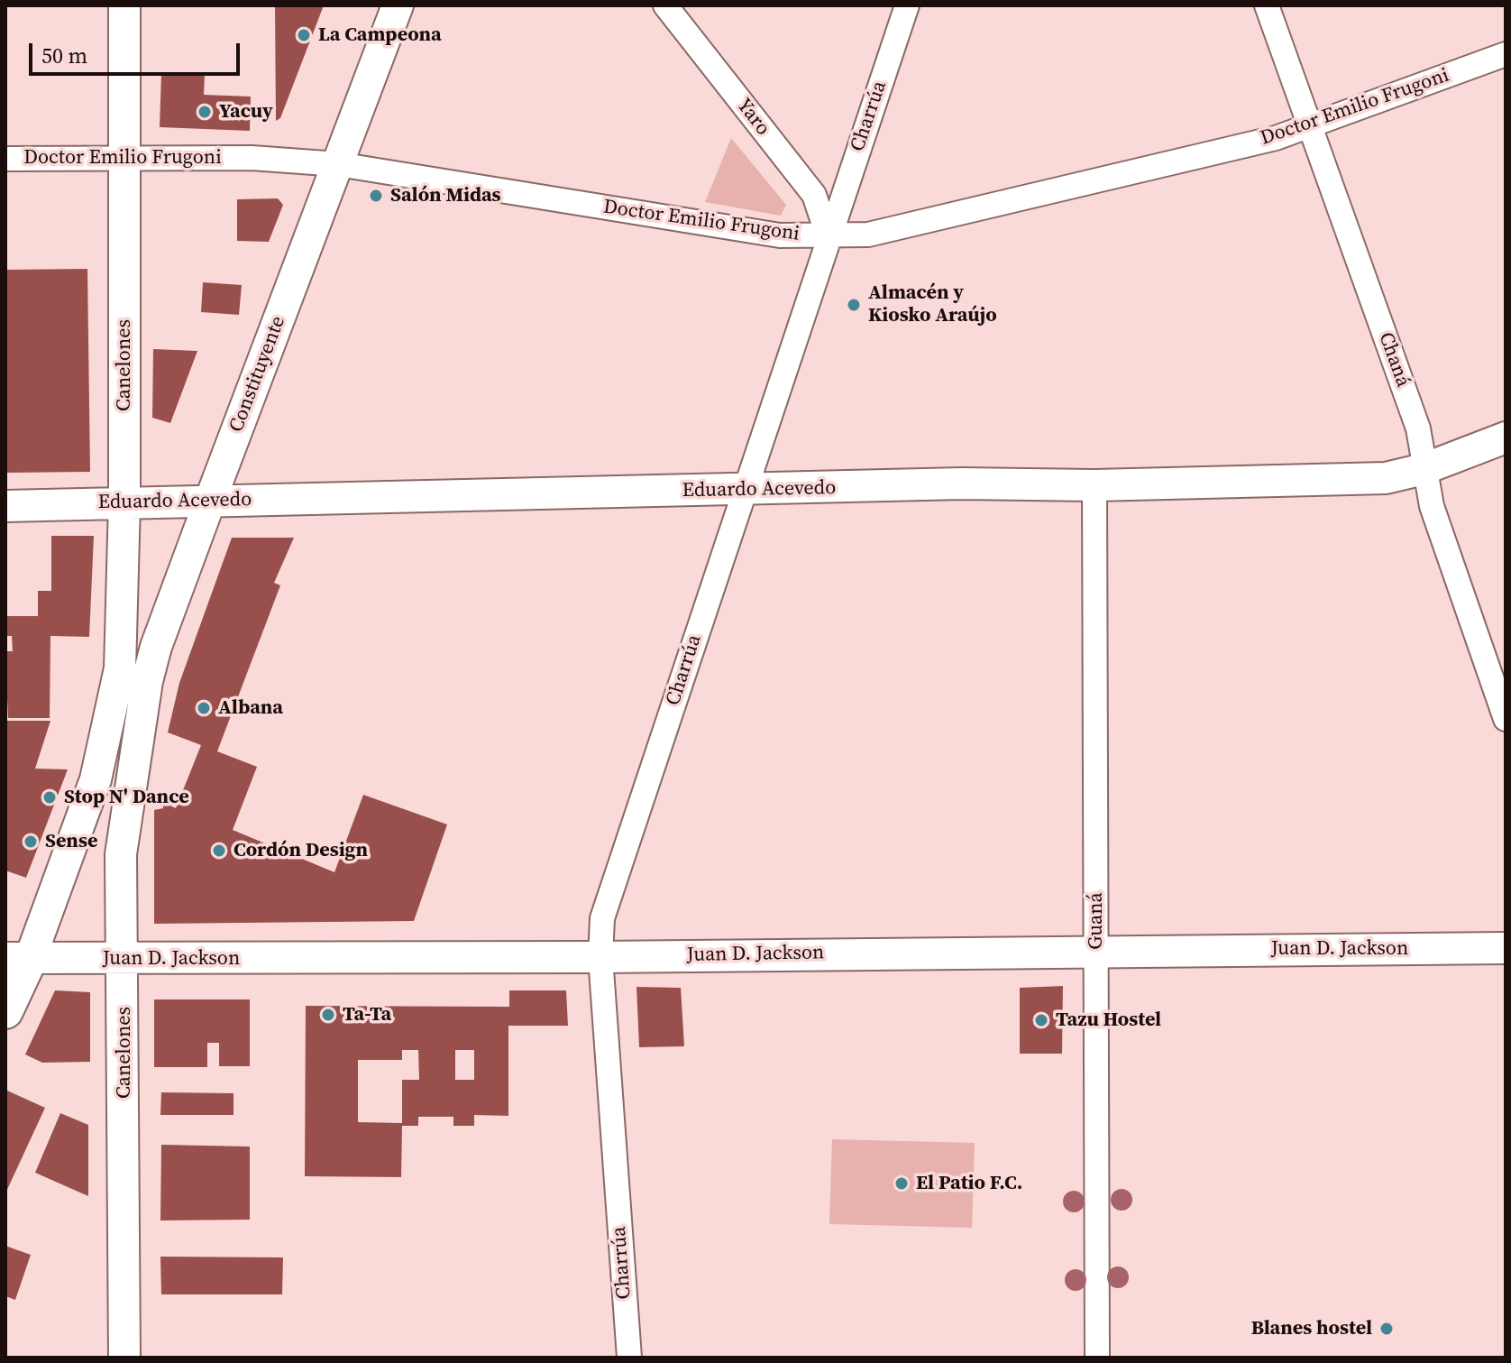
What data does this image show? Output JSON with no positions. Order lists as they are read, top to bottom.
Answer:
{
  "streets": {
    "street": [
      "Doctor Emilio Frugoni",
      "Charrúa",
      "Yaro",
      "Chaná",
      "Canelones",
      "Constituyente",
      "Eduardo Acevedo",
      "Guaná",
      "Juan D. Jackson"
    ]
  },
  "crossings": [
    ["Doctor Emilio Frugoni", "Charrúa"],
    ["Doctor Emilio Frugoni", "Yaro"],
    ["Doctor Emilio Frugoni", "Chaná"],
    ["Doctor Emilio Frugoni", "Canelones"],
    ["Doctor Emilio Frugoni", "Constituyente"],
    ["Charrúa", "Yaro"],
    ["Charrúa", "Eduardo Acevedo"],
    ["Charrúa", "Juan D. Jackson"],
    ["Chaná", "Eduardo Acevedo"],
    ["Canelones", "Constituyente"],
    ["Canelones", "Eduardo Acevedo"],
    ["Canelones", "Juan D. Jackson"],
    ["Constituyente", "Eduardo Acevedo"],
    ["Eduardo Acevedo", "Guaná"],
    ["Guaná", "Juan D. Jackson"]
  ],
  "places": [
    "La Campeona",
    "Yacuy",
    "Salón Midas",
    "Almacén y Kiosko Araújo",
    "Albana",
    "Stop N' Dance",
    "Sense",
    "Cordón Design",
    "Ta-Ta",
    "Tazu Hostel",
    "El Patio F.C.",
    "Blanes hostel"
  ],
  "scale_bar": "50 m"
}
